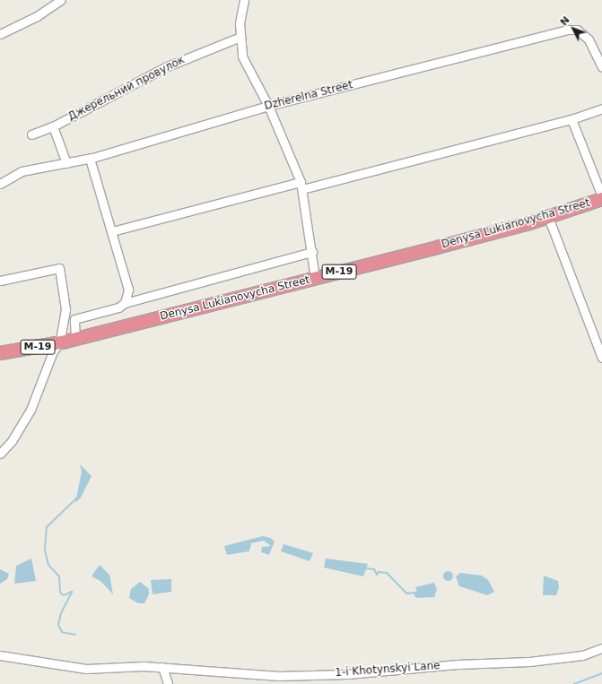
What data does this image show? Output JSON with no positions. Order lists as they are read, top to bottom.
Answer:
{
  "streets": {
    "highway": ["Denysa Lukianovycha Street", "М-19"],
    "street": ["Джерельний провулок", "Dzherelna Street", "1-i Khotynskyi Lane"]
  },
  "crossings": [
    ["Denysa Lukianovycha Street", "М-19"]
  ],
  "north": "top left"
}
